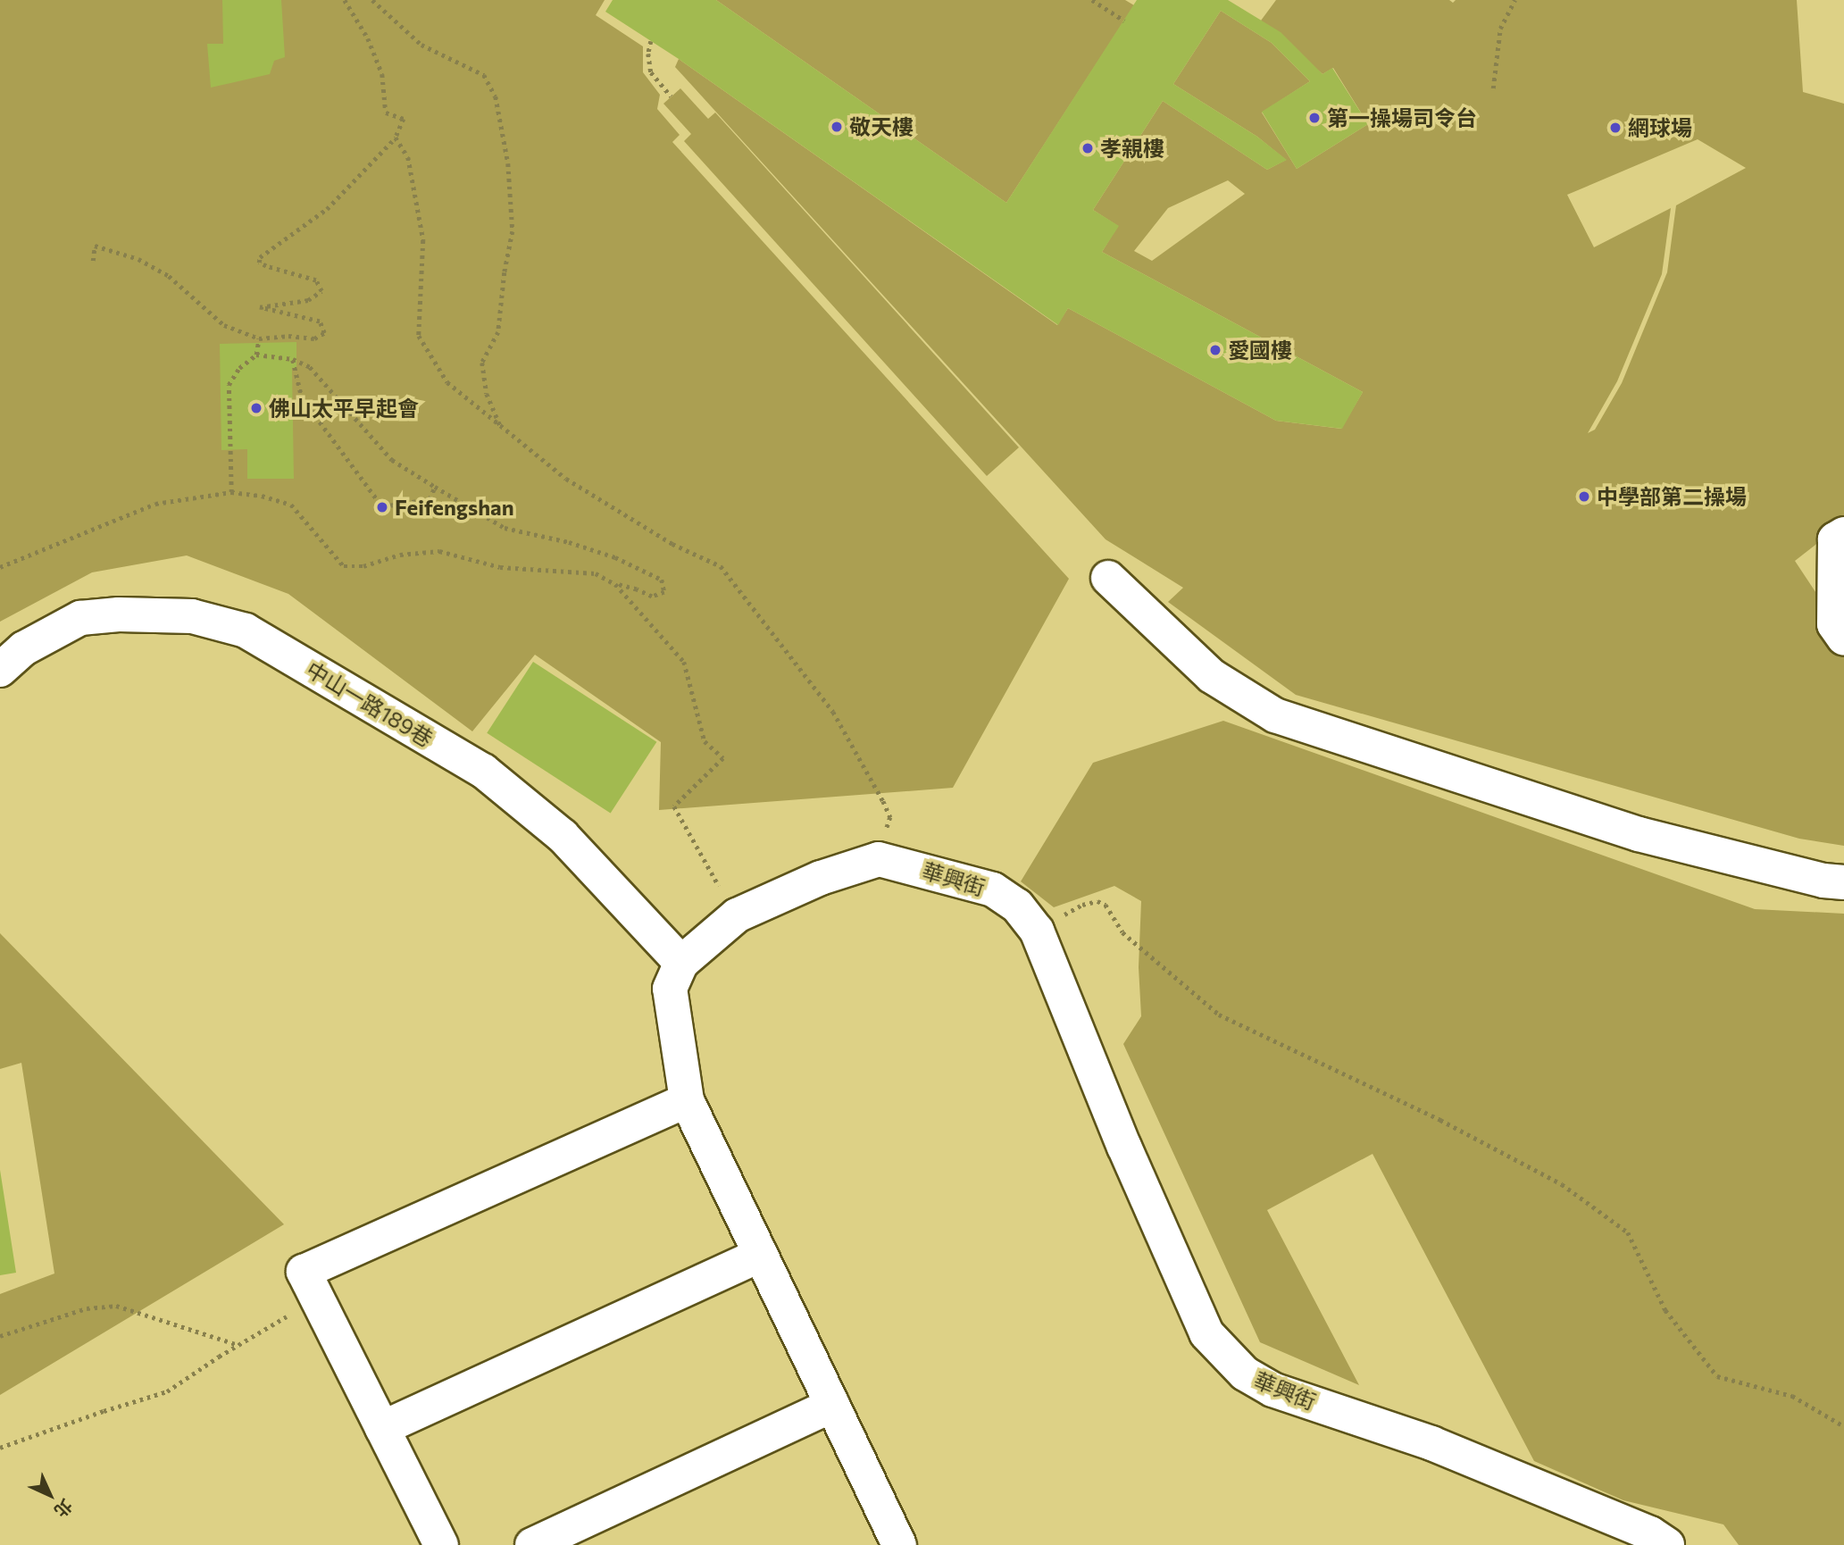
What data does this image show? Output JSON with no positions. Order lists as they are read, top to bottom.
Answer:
{
  "streets": {
    "street": ["中山一路189巷", "華興街"]
  },
  "places": [
    "第一操場司令台",
    "敬天樓",
    "網球場",
    "孝親樓",
    "愛國樓",
    "佛山太平早起會",
    "中學部第二操場",
    "Feifengshan"
  ],
  "north": "bottom right"
}
